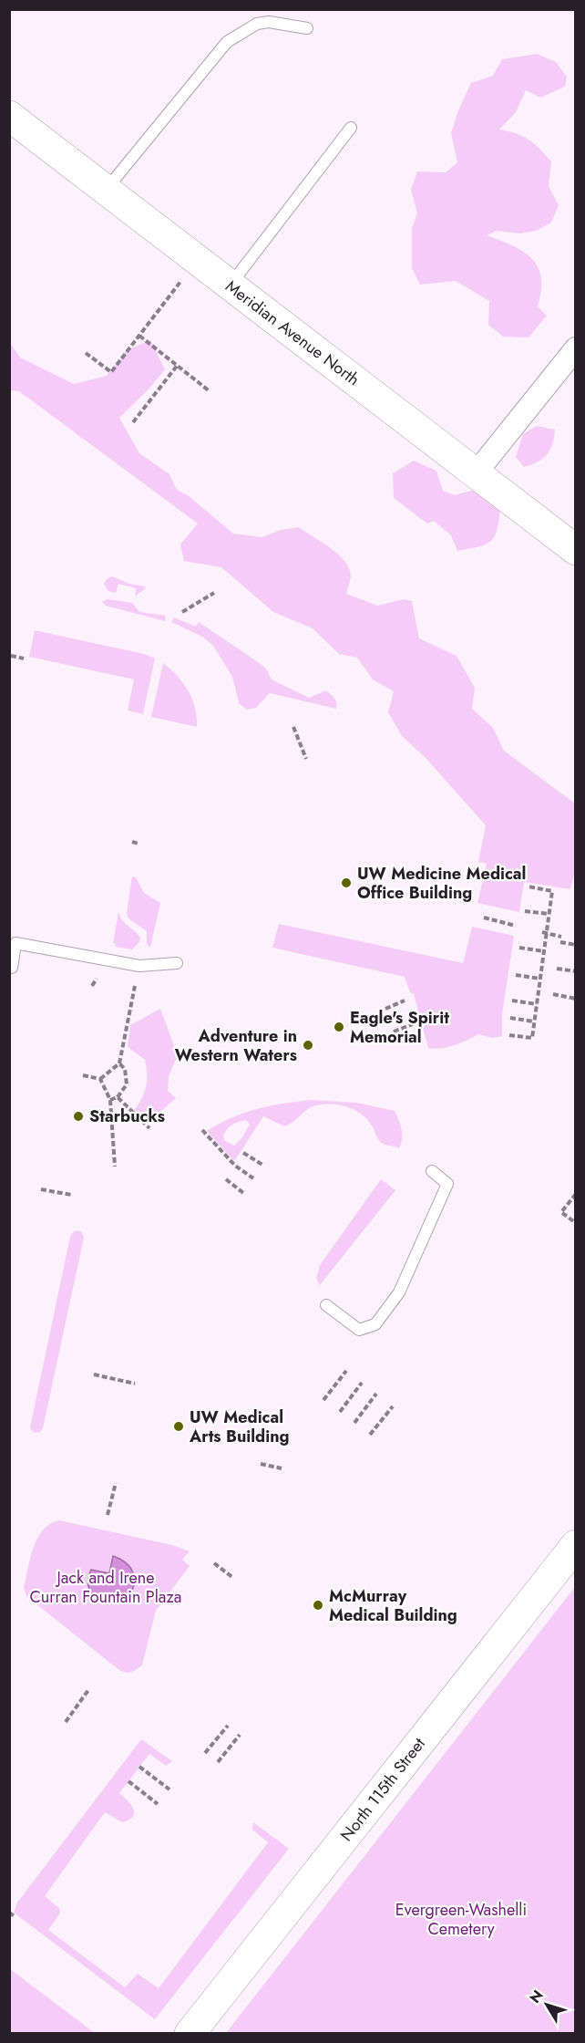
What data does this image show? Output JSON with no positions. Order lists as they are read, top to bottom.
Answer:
{
  "streets": {
    "street": ["Meridian Avenue North", "North 115th Street"]
  },
  "parks": ["Jack and Irene Curran Fountain Plaza", "Evergreen-Washelli Cemetery"],
  "places": [
    "UW Medicine Medical Office Building",
    "Eagle's Spirit Memorial",
    "Adventure in Western Waters",
    "Starbucks",
    "UW Medical Arts Building",
    "McMurray Medical Building"
  ],
  "north": "top left"
}
